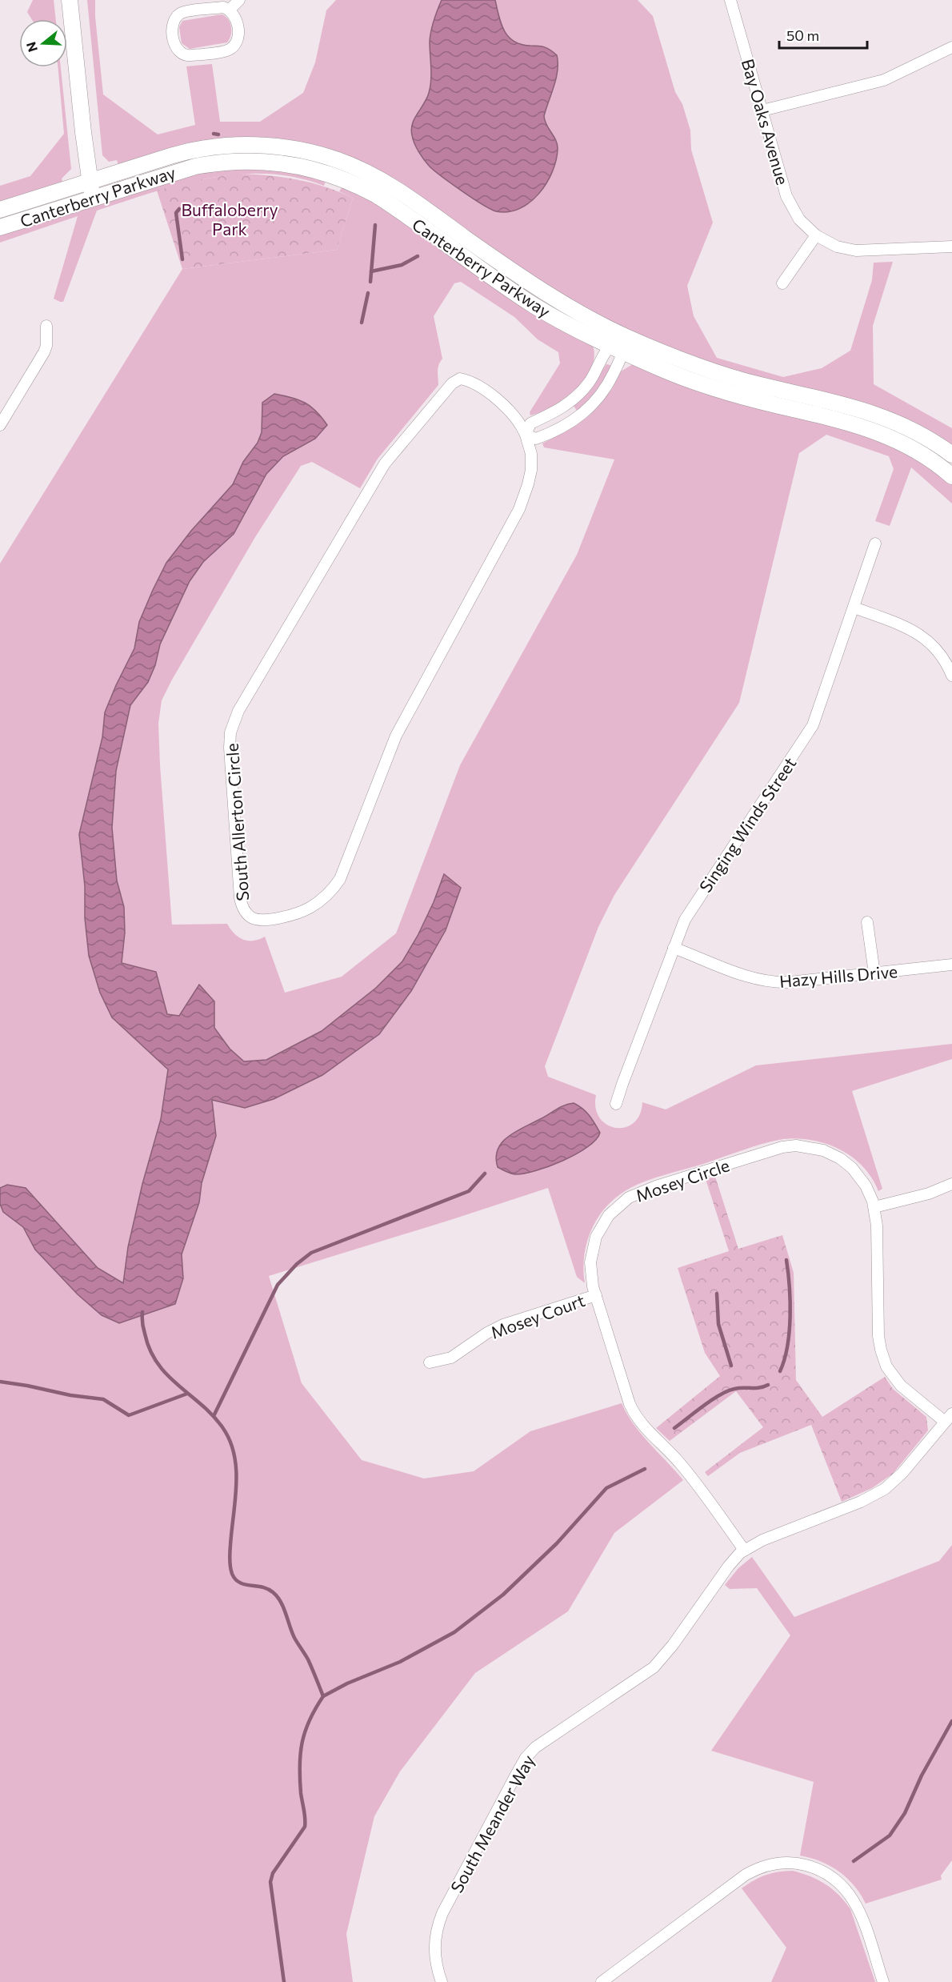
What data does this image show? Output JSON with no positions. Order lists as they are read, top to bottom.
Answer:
{
  "streets": {
    "street": [
      "Bay Oaks Avenue",
      "Canterberry Parkway",
      "South Allerton Circle",
      "Singing Winds Street",
      "Hazy Hills Drive",
      "Mosey Circle",
      "Mosey Court",
      "South Meander Way"
    ]
  },
  "crossings": [
    ["Singing Winds Street", "Hazy Hills Drive"],
    ["Mosey Circle", "Mosey Court"],
    ["Mosey Circle", "South Meander Way"]
  ],
  "parks": ["Buffaloberry Park"],
  "scale_bar": "50 m",
  "north": "left"
}
